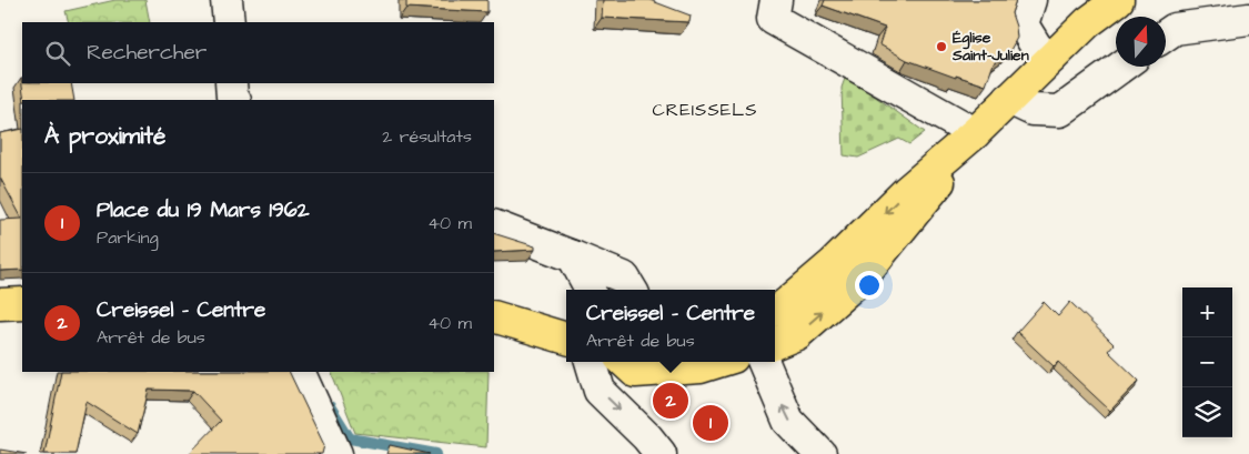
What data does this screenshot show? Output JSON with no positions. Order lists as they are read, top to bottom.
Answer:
{
  "districts": ["CREISSELS"],
  "places": ["Église Saint-Julien"],
  "north": "top",
  "page": {
    "search": "Rechercher",
    "heading": ["À proximité", "2 résultats"],
    "list": [
      {
        "mark": "1",
        "name": "Place du 19 Mars 1962",
        "note": "Parking",
        "value": "40 m"
      },
      {
        "mark": "2",
        "name": "Creissel - Centre",
        "note": "Arrêt de bus",
        "value": "40 m"
      }
    ],
    "map_buttons": ["+", "−"],
    "popup": ["Creissel - Centre", "Arrêt de bus"],
    "pins": ["2", "1"]
  }
}
